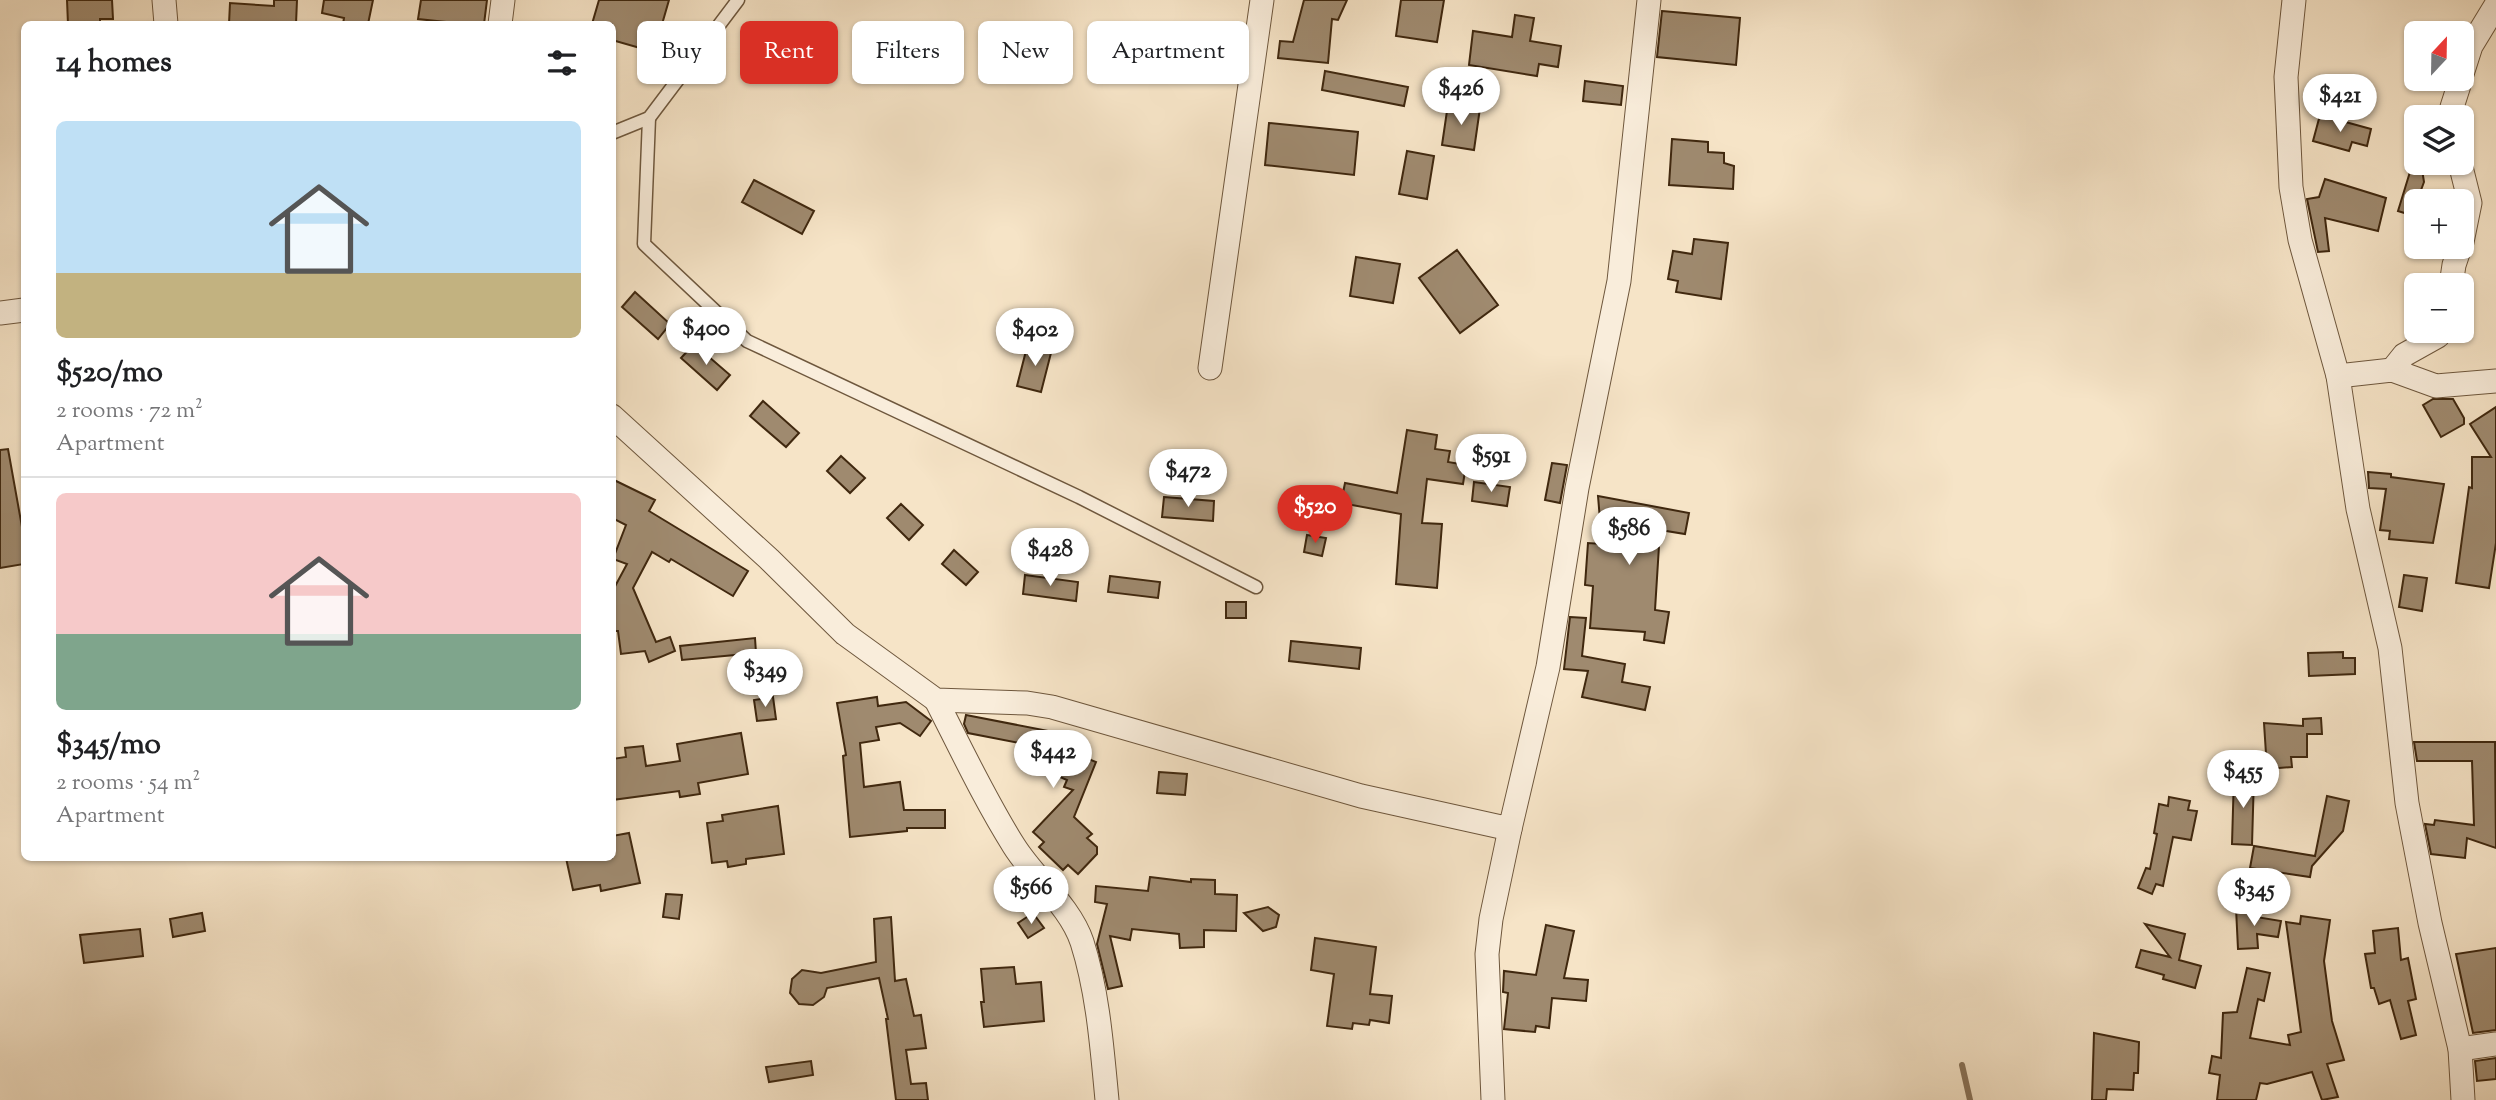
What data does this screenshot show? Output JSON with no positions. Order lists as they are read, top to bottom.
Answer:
{
  "north": "top",
  "page": {
    "map_buttons": ["+", "−"],
    "chip": [
      "Buy",
      "Rent",
      "Filters",
      "New",
      "Apartment"
    ],
    "heading": "14 homes",
    "price": [
      "$426",
      "$421",
      "$400",
      "$402",
      "$591",
      "$472",
      "$520",
      "$586",
      "$428",
      "$349",
      "$442",
      "$455",
      "$566",
      "$345"
    ],
    "list": [
      {
        "name": "$520/mo",
        "note": "2 rooms · 72 m² · Apartment"
      },
      {
        "name": "$345/mo",
        "note": "2 rooms · 54 m² · Apartment"
      }
    ]
  }
}
